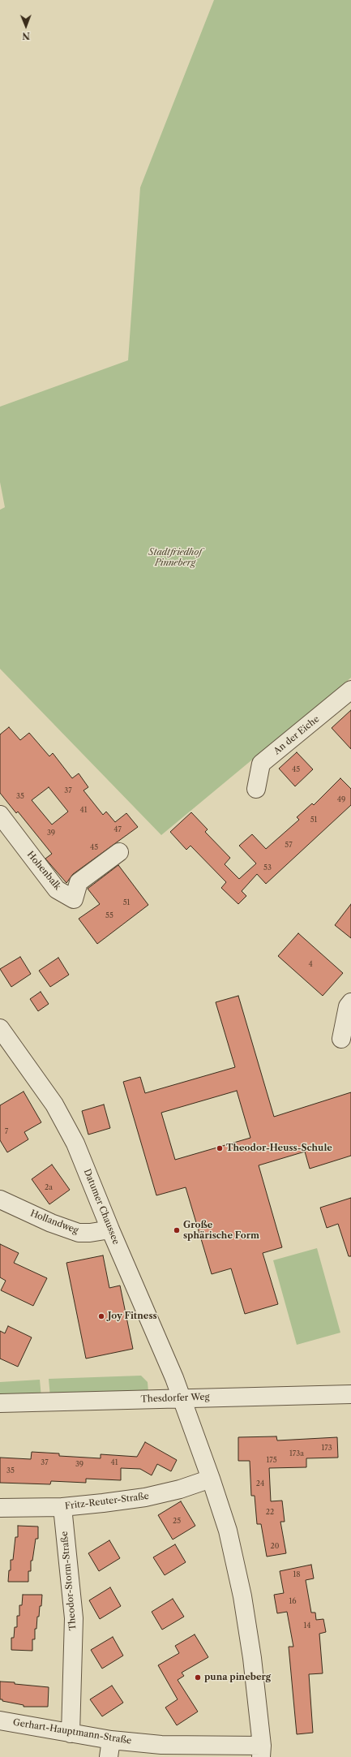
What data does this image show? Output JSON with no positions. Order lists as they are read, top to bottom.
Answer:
{
  "streets": {
    "street": [
      "An der Eiche",
      "Hohenbalk",
      "Datumer Chaussee",
      "Hollandweg",
      "Thesdorfer Weg",
      "Fritz-Reuter-Straße",
      "Theodor-Storm-Straße",
      "Gerhart-Hauptmann-Straße"
    ]
  },
  "crossings": [
    ["Datumer Chaussee", "Hollandweg"],
    ["Datumer Chaussee", "Thesdorfer Weg"],
    ["Datumer Chaussee", "Fritz-Reuter-Straße"],
    ["Datumer Chaussee", "Gerhart-Hauptmann-Straße"],
    ["Fritz-Reuter-Straße", "Theodor-Storm-Straße"],
    ["Theodor-Storm-Straße", "Gerhart-Hauptmann-Straße"]
  ],
  "parks": ["Stadtfriedhof Pinneberg"],
  "places": [
    "Theodor-Heuss-Schule",
    "Große sphärische Form",
    "Joy Fitness",
    "puna pineberg"
  ],
  "house_numbers": [
    "45",
    "37",
    "35",
    "49",
    "41",
    "51",
    "47",
    "39",
    "57",
    "45",
    "53",
    "51",
    "55",
    "4",
    "7",
    "2a",
    "173",
    "173a",
    "175",
    "37",
    "41",
    "39",
    "35",
    "24",
    "22",
    "25",
    "20",
    "18",
    "16",
    "14"
  ],
  "north": "bottom"
}
